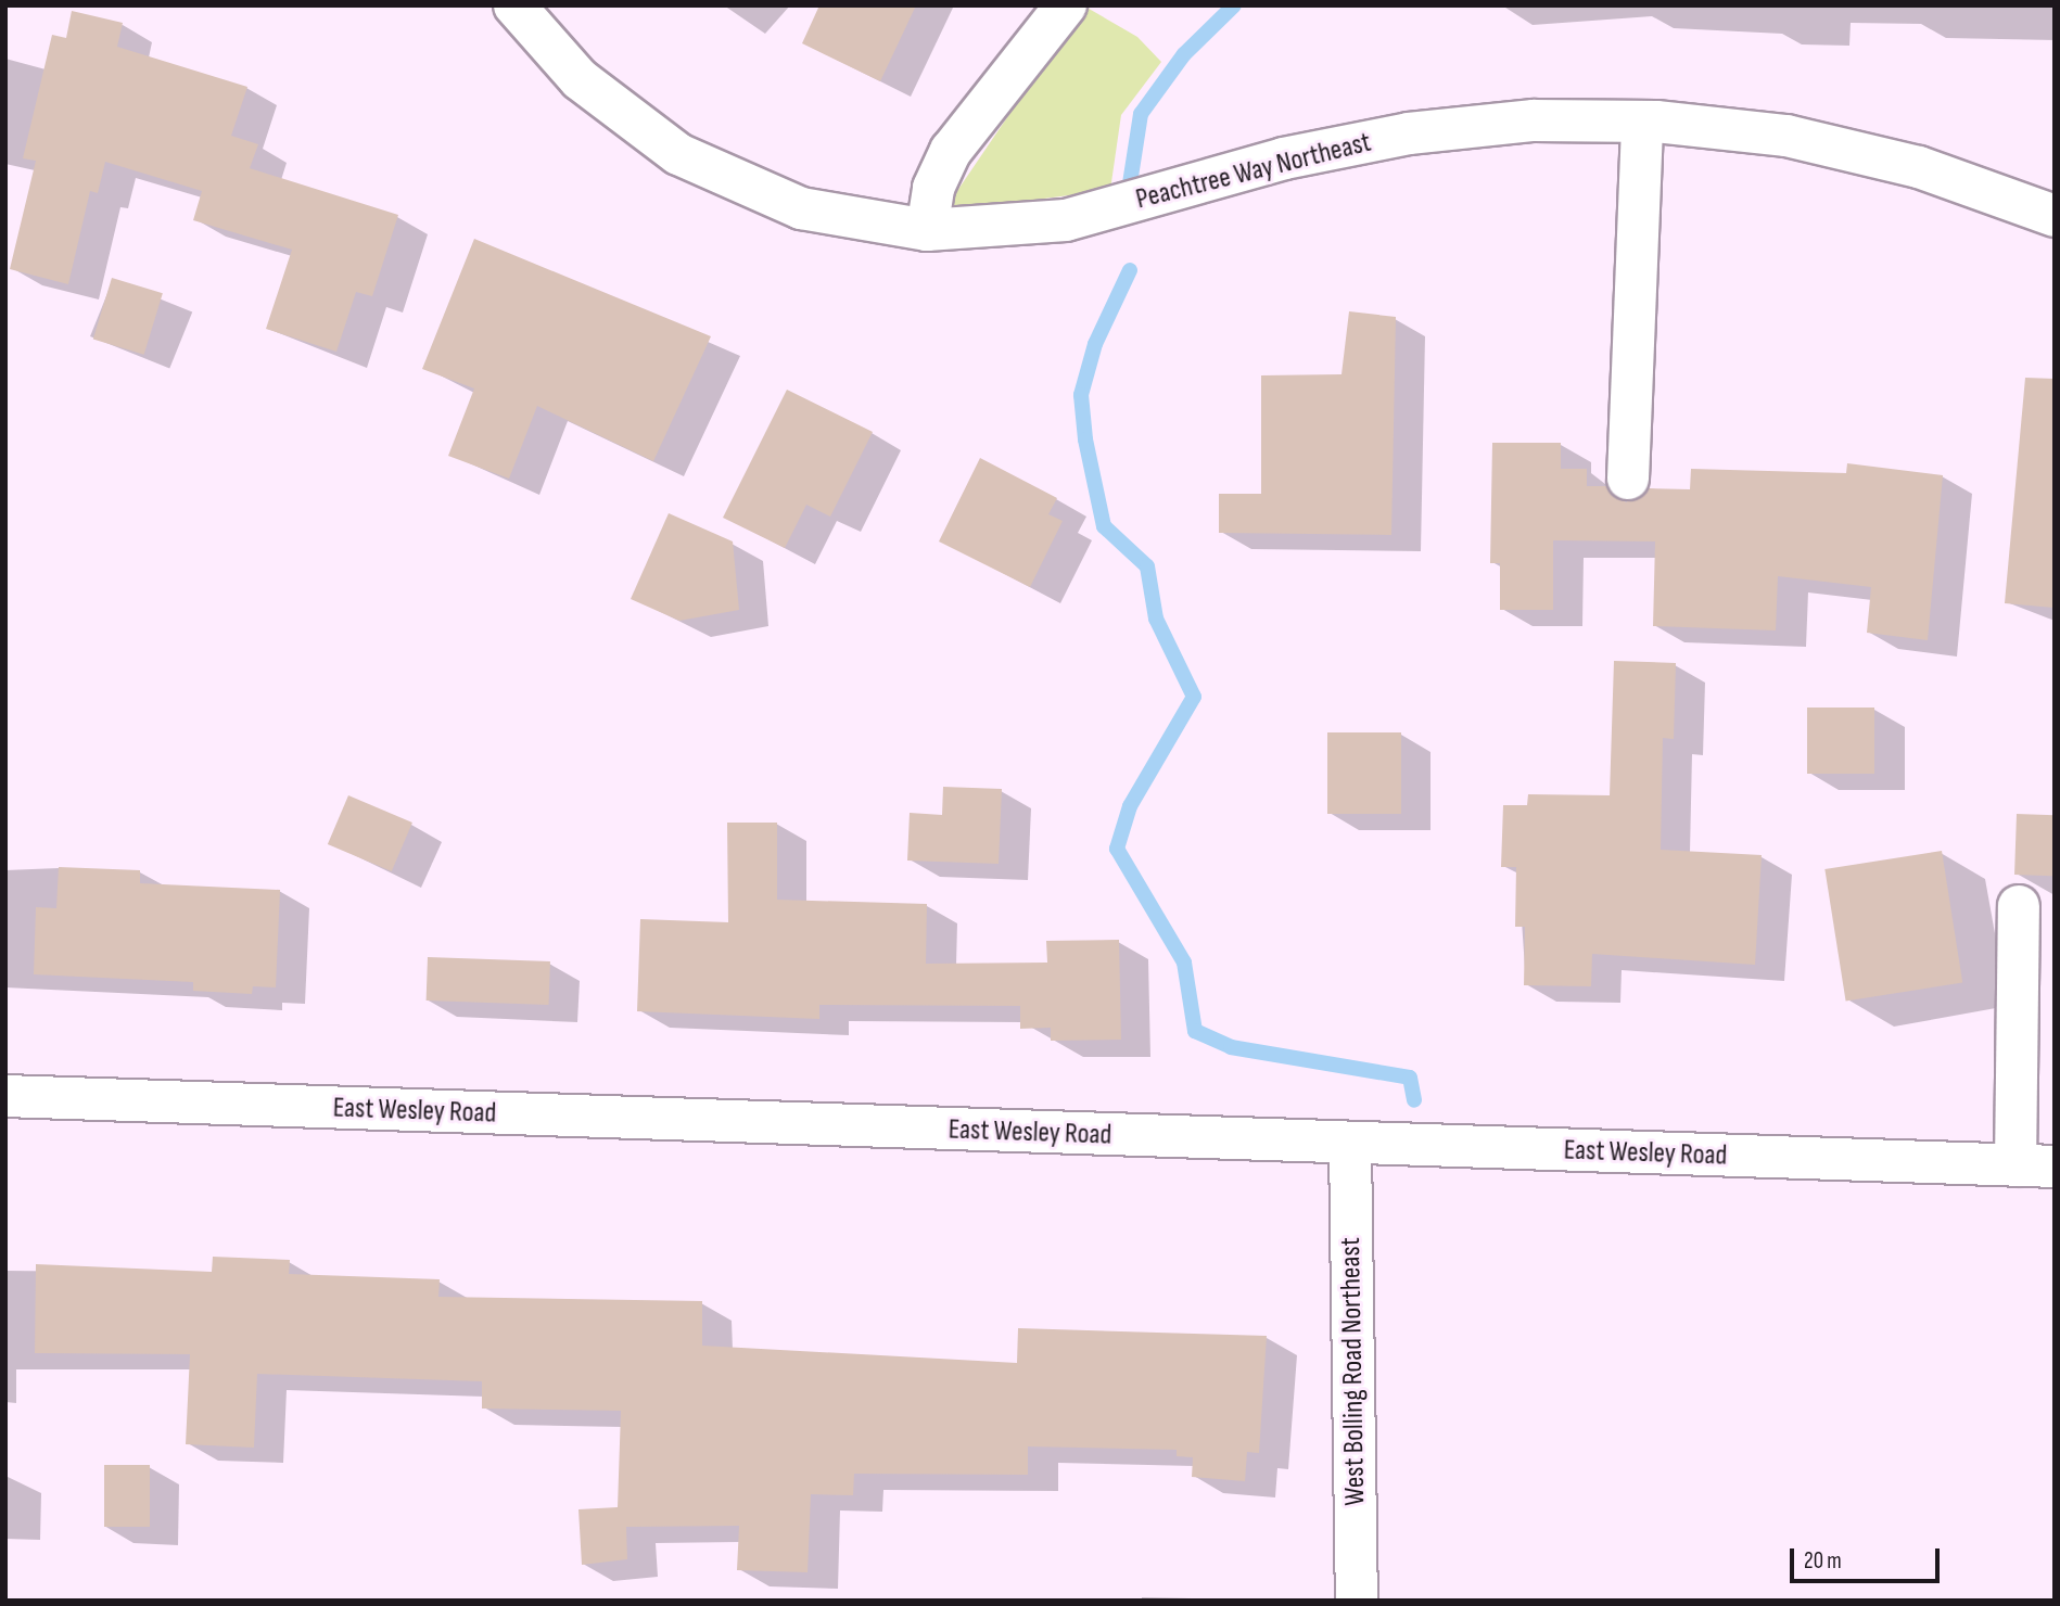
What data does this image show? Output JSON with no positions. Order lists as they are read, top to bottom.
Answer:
{
  "streets": {
    "street": ["Peachtree Way Northeast", "East Wesley Road", "West Bolling Road Northeast"]
  },
  "crossings": [
    ["East Wesley Road", "West Bolling Road Northeast"]
  ],
  "scale_bar": "20 m"
}
